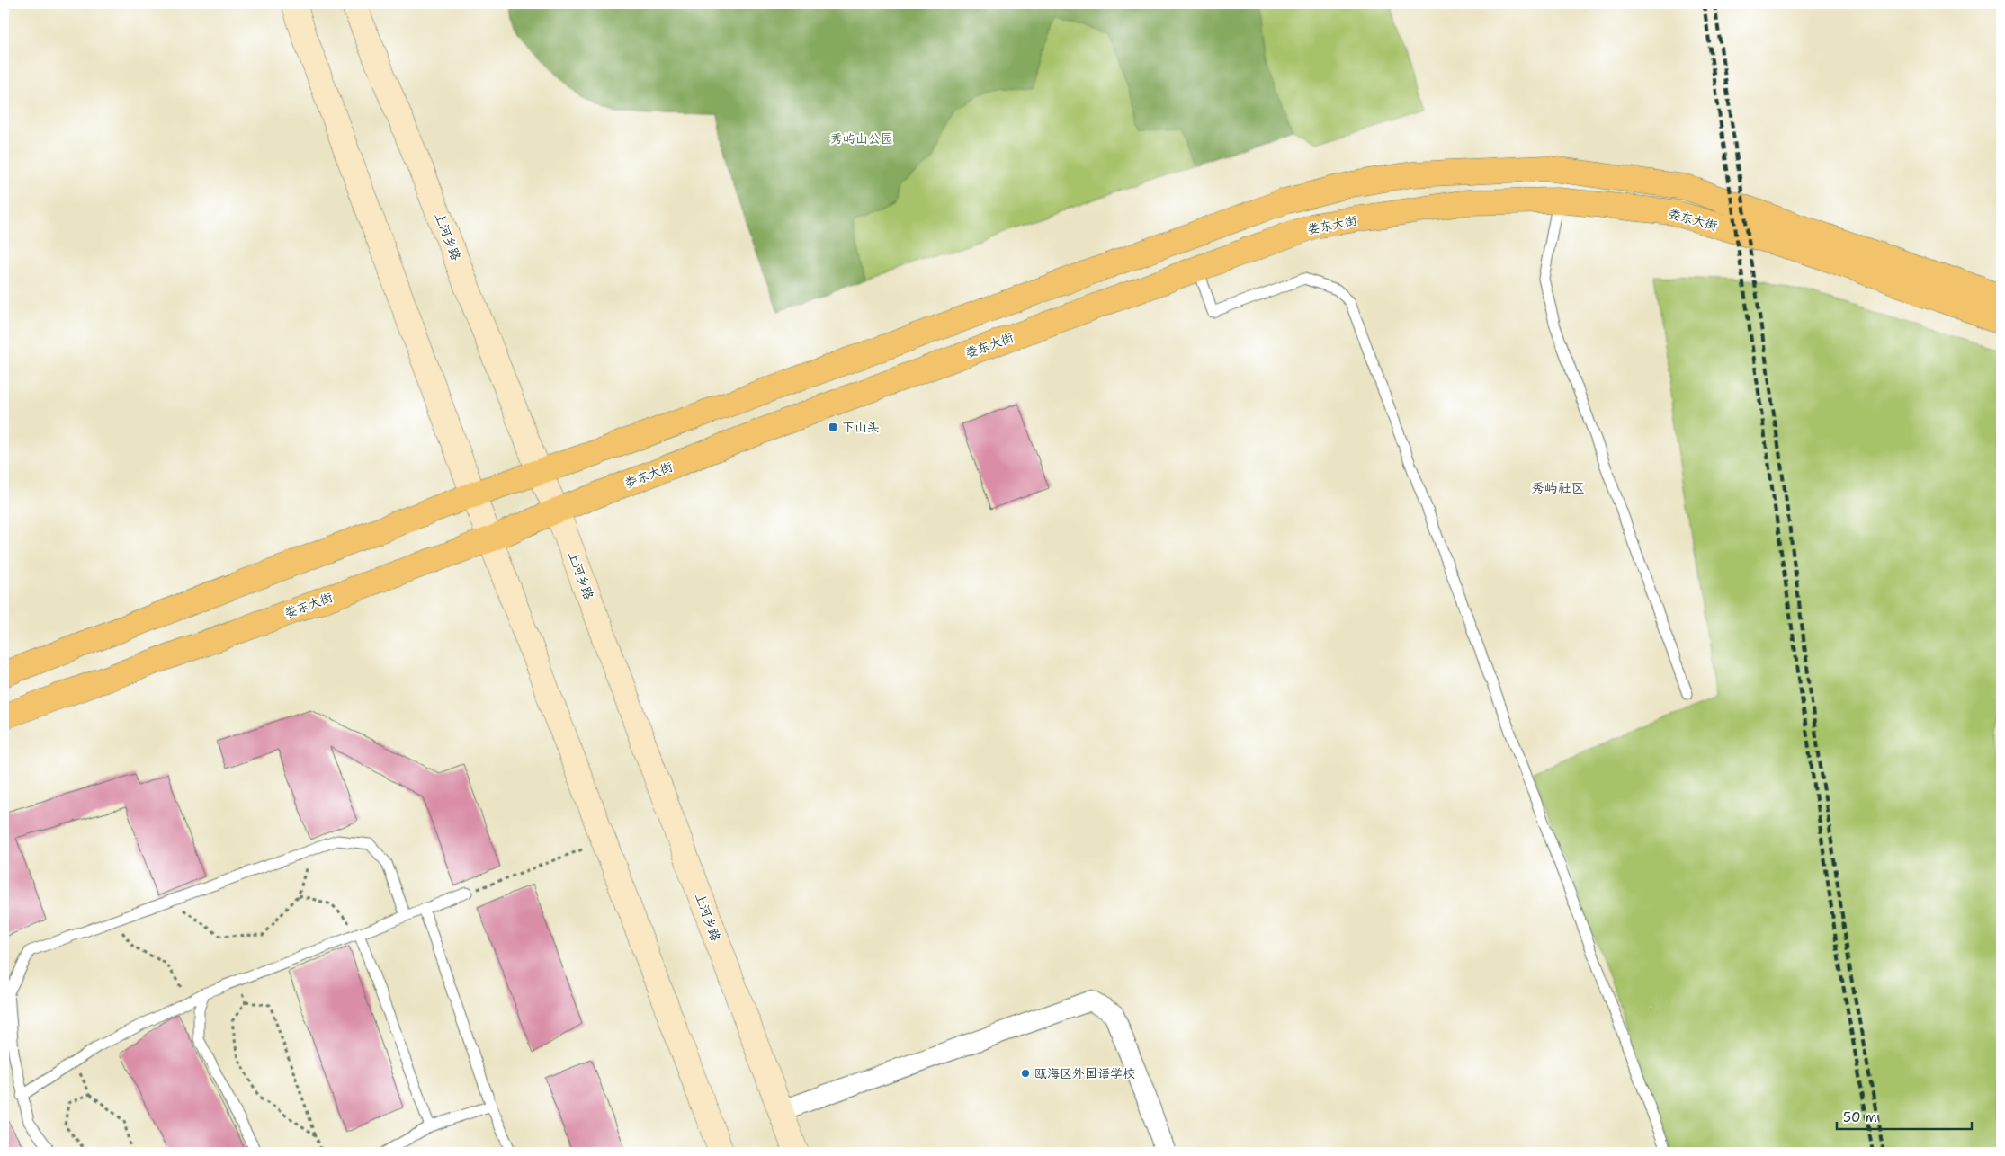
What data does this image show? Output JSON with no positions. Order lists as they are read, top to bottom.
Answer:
{
  "streets": {
    "main road": ["娄东大街", "上河乡路"]
  },
  "crossings": [
    ["娄东大街", "上河乡路"]
  ],
  "districts": ["秀屿社区"],
  "parks": ["秀屿山公园"],
  "places": {
    "transit": ["下山头"],
    "other": ["瓯海区外国语学校"]
  },
  "scale_bar": "50 m"
}
